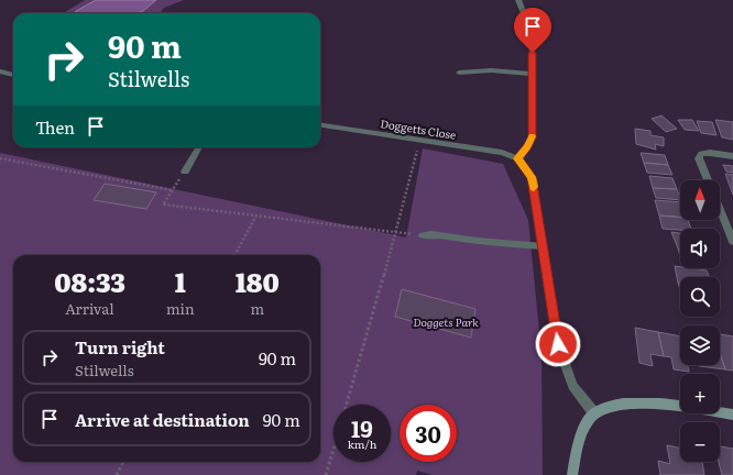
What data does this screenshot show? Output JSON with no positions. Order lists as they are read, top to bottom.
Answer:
{
  "streets": {
    "street": ["Doggetts Close"]
  },
  "parks": ["Doggets Park"],
  "north": "top",
  "page": {
    "turn": ["90 m", "Stilwells"],
    "then": "Then",
    "map_buttons": ["+", "−"],
    "eta": [
      "08:33",
      "Arrival",
      "1",
      "min",
      "180",
      "m"
    ],
    "list": [
      {
        "name": "Turn right",
        "note": "Stilwells",
        "value": "90 m"
      },
      {
        "name": "Arrive at destination",
        "value": "90 m"
      }
    ],
    "speed": "19 km/h",
    "limit": "30"
  }
}
